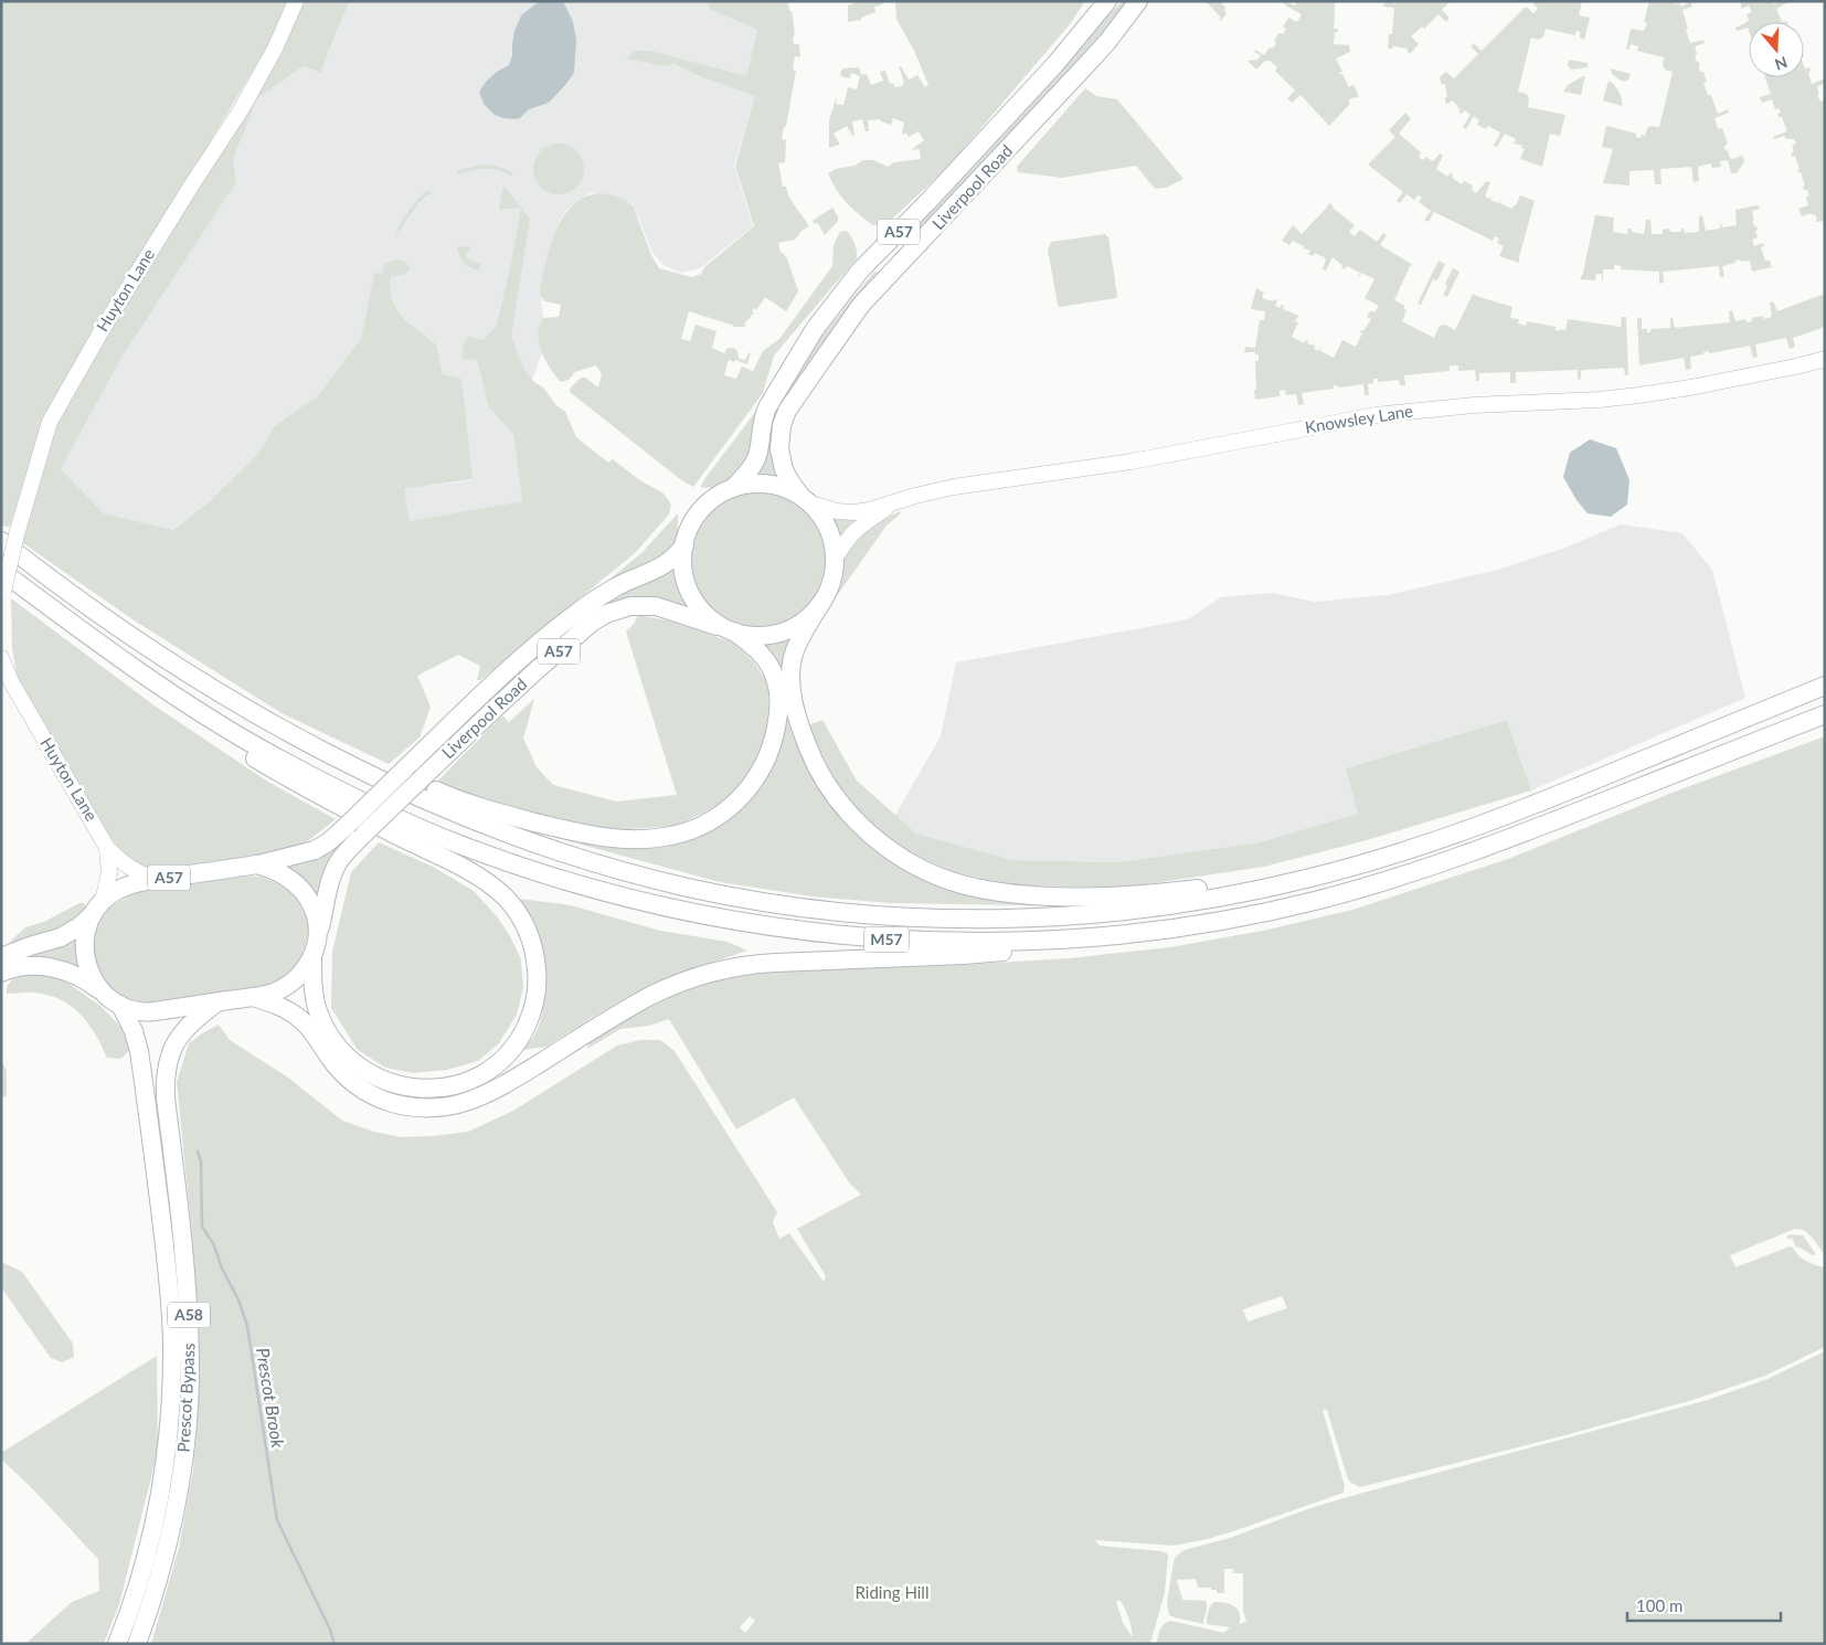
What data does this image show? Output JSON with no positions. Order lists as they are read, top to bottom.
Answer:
{
  "streets": {
    "highway": [
      "Liverpool Road",
      "A57",
      "M57",
      "A58",
      "Prescot Bypass"
    ],
    "main road": ["Huyton Lane", "Knowsley Lane"]
  },
  "crossings": [
    ["Liverpool Road", "A57"],
    ["Liverpool Road", "Huyton Lane"],
    ["Liverpool Road", "Knowsley Lane"],
    ["Liverpool Road", "M57"],
    ["Liverpool Road", "Prescot Bypass"],
    ["A57", "Huyton Lane"],
    ["A57", "Knowsley Lane"],
    ["A57", "M57"],
    ["A57", "Prescot Bypass"],
    ["Huyton Lane", "M57"],
    ["Huyton Lane", "Prescot Bypass"],
    ["Knowsley Lane", "M57"],
    ["M57", "Prescot Bypass"]
  ],
  "water": ["Prescot Brook"],
  "parks": ["Riding Hill"],
  "scale_bar": "100 m",
  "north": "bottom"
}
